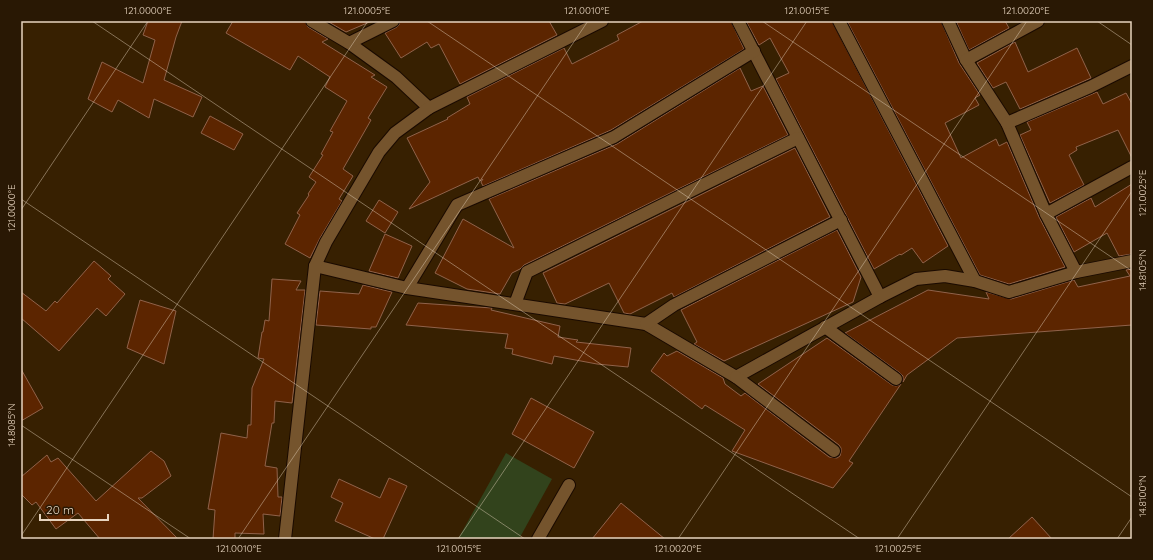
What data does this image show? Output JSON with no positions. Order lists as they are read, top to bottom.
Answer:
{
  "scale_bar": "20 m",
  "coordinates": [
    "121.0000°E",
    "121.0005°E",
    "121.0010°E",
    "121.0015°E",
    "121.0020°E",
    "121.0025°E",
    "14.8105°N",
    "14.8085°N",
    "14.8100°N"
  ]
}
